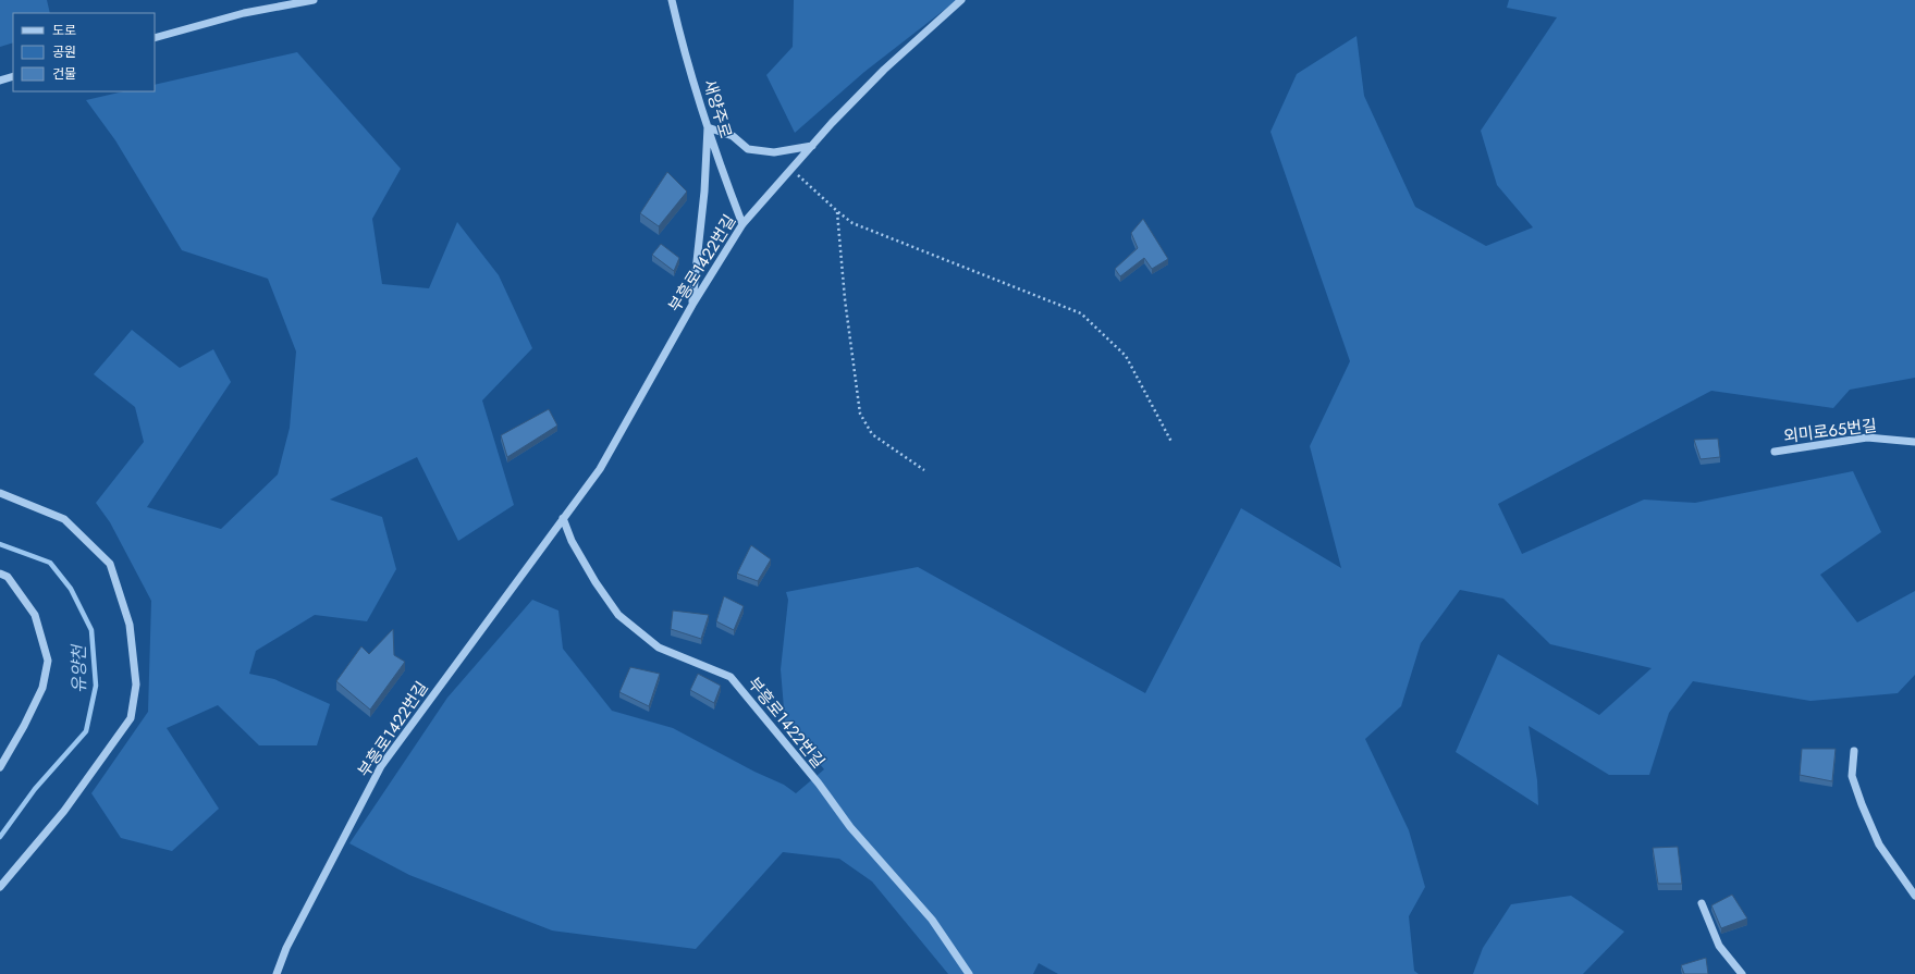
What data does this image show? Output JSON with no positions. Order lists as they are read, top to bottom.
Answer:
{
  "streets": {
    "street": ["새양주로", "부흥로1422번길", "외미로65번길"]
  },
  "crossings": [
    ["새양주로", "부흥로1422번길"]
  ],
  "water": ["유양천"],
  "legend": ["도로", "공원", "건물"]
}
